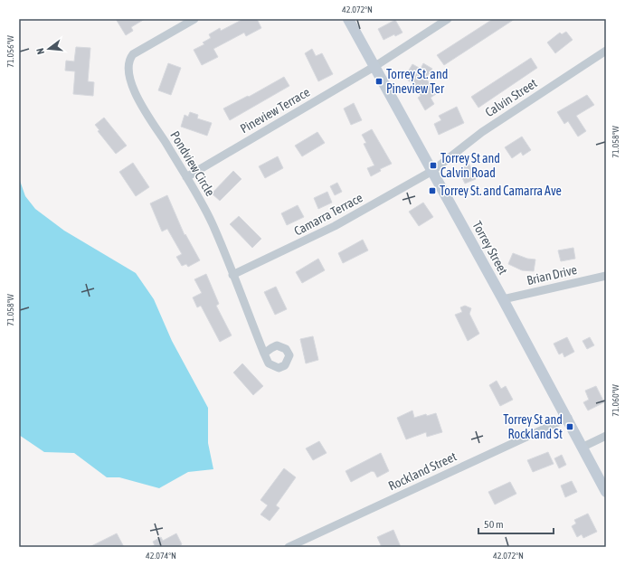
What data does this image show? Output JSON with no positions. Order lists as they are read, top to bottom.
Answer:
{
  "streets": {
    "main road": ["Torrey Street"],
    "street": [
      "Calvin Street",
      "Pineview Terrace",
      "Pondview Circle",
      "Camarra Terrace",
      "Brian Drive",
      "Rockland Street"
    ]
  },
  "crossings": [
    ["Calvin Street", "Camarra Terrace"],
    ["Calvin Street", "Torrey Street"],
    ["Pineview Terrace", "Pondview Circle"],
    ["Pineview Terrace", "Torrey Street"],
    ["Pondview Circle", "Camarra Terrace"],
    ["Camarra Terrace", "Torrey Street"],
    ["Torrey Street", "Brian Drive"],
    ["Torrey Street", "Rockland Street"]
  ],
  "places": {
    "transit": [
      "Torrey St. and Pineview Ter",
      "Torrey St and Calvin Road",
      "Torrey St. and Camarra Ave",
      "Torrey St and Rockland St"
    ]
  },
  "scale_bar": "50 m",
  "north": "left",
  "coordinates": [
    "42.072°N",
    "71.056°W",
    "71.058°W",
    "71.060°W",
    "42.074°N"
  ]
}
